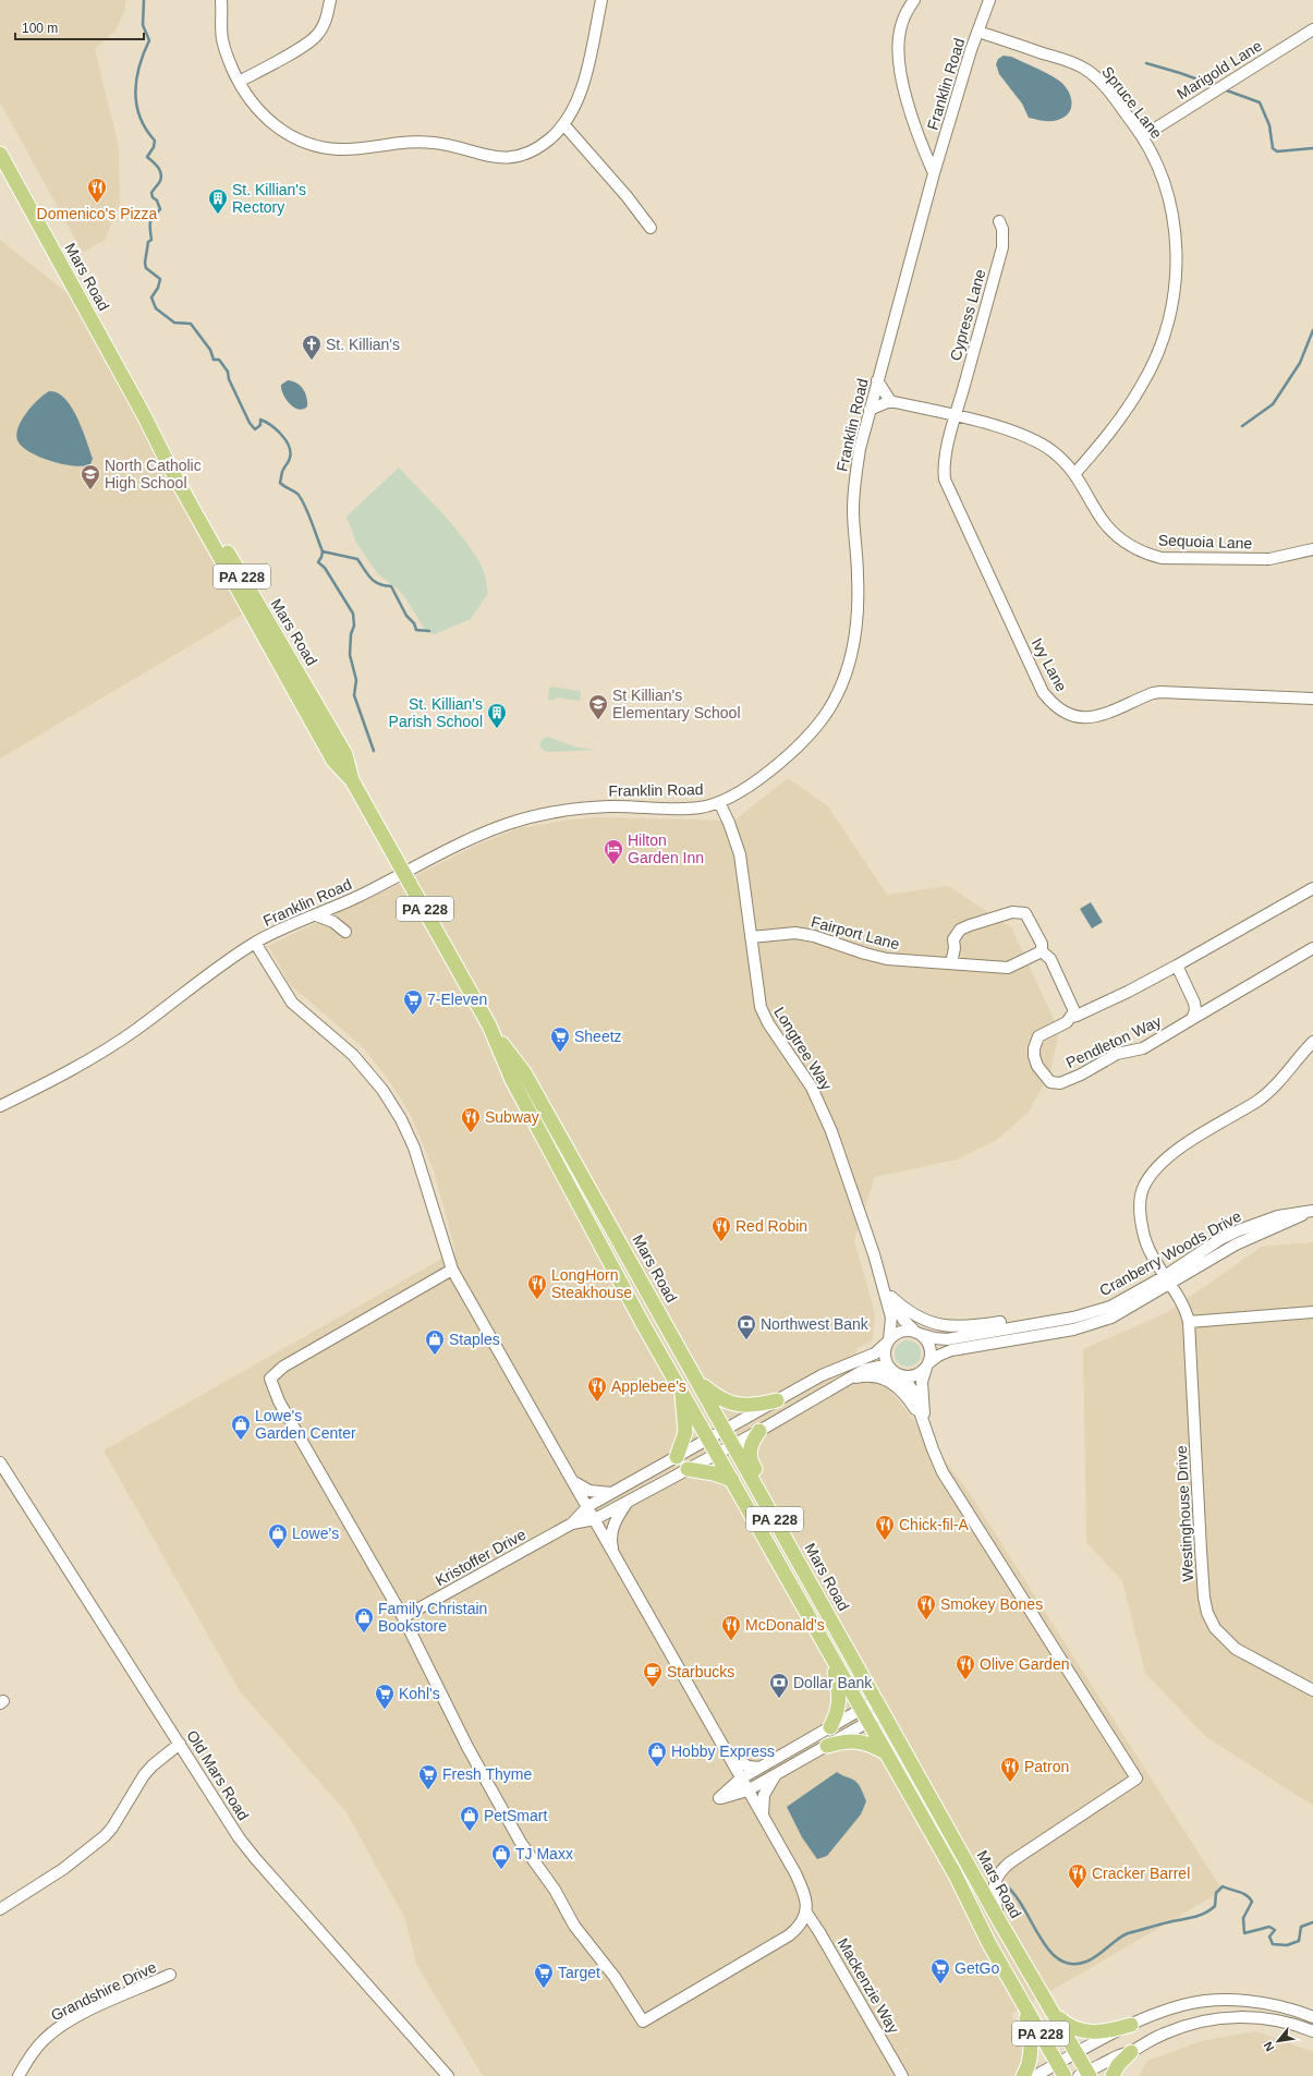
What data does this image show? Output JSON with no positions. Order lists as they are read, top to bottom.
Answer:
{
  "streets": {
    "main road": ["Mars Road", "PA 228"],
    "street": [
      "Marigold Lane",
      "Franklin Road",
      "Spruce Lane",
      "Cypress Lane",
      "Sequoia Lane",
      "Ivy Lane",
      "Fairport Lane",
      "Pendleton Way",
      "Longtree Way",
      "Cranberry Woods Drive",
      "Westinghouse Drive",
      "Kristoffer Drive",
      "Old Mars Road",
      "Mackenzie Way",
      "Grandshire Drive"
    ]
  },
  "crossings": [
    ["Marigold Lane", "Spruce Lane"],
    ["Franklin Road", "Spruce Lane"],
    ["Franklin Road", "Mars Road"],
    ["Franklin Road", "Longtree Way"],
    ["Spruce Lane", "Sequoia Lane"],
    ["Mars Road", "Kristoffer Drive"],
    ["Cypress Lane", "Sequoia Lane"],
    ["Cypress Lane", "Ivy Lane"],
    ["Sequoia Lane", "Ivy Lane"],
    ["Fairport Lane", "Longtree Way"],
    ["Cranberry Woods Drive", "Westinghouse Drive"]
  ],
  "places": {
    "restaurant": [
      "Domenico's Pizza",
      "Subway",
      "Red Robin",
      "LongHorn Steakhouse",
      "Applebee's",
      "Chick-fil-A",
      "Smokey Bones",
      "McDonald's",
      "Olive Garden",
      "Patron",
      "Cracker Barrel"
    ],
    "building": ["St. Killian's Rectory", "St. Killian's Parish School"],
    "church": ["St. Killian's"],
    "school or university": ["North Catholic High School", "St Killian's Elementary School"],
    "hotel": ["Hilton Garden Inn"],
    "supermarket": [
      "7-Eleven",
      "Sheetz",
      "Kohl's",
      "Fresh Thyme",
      "GetGo",
      "Target"
    ],
    "bank": ["Northwest Bank", "Dollar Bank"],
    "shop": [
      "Staples",
      "Lowe's Garden Center",
      "Lowe's",
      "Family Christain Bookstore",
      "Hobby Express",
      "PetSmart",
      "TJ Maxx"
    ],
    "cafe": ["Starbucks"]
  },
  "scale_bar": "100 m",
  "north": "bottom left"
}
